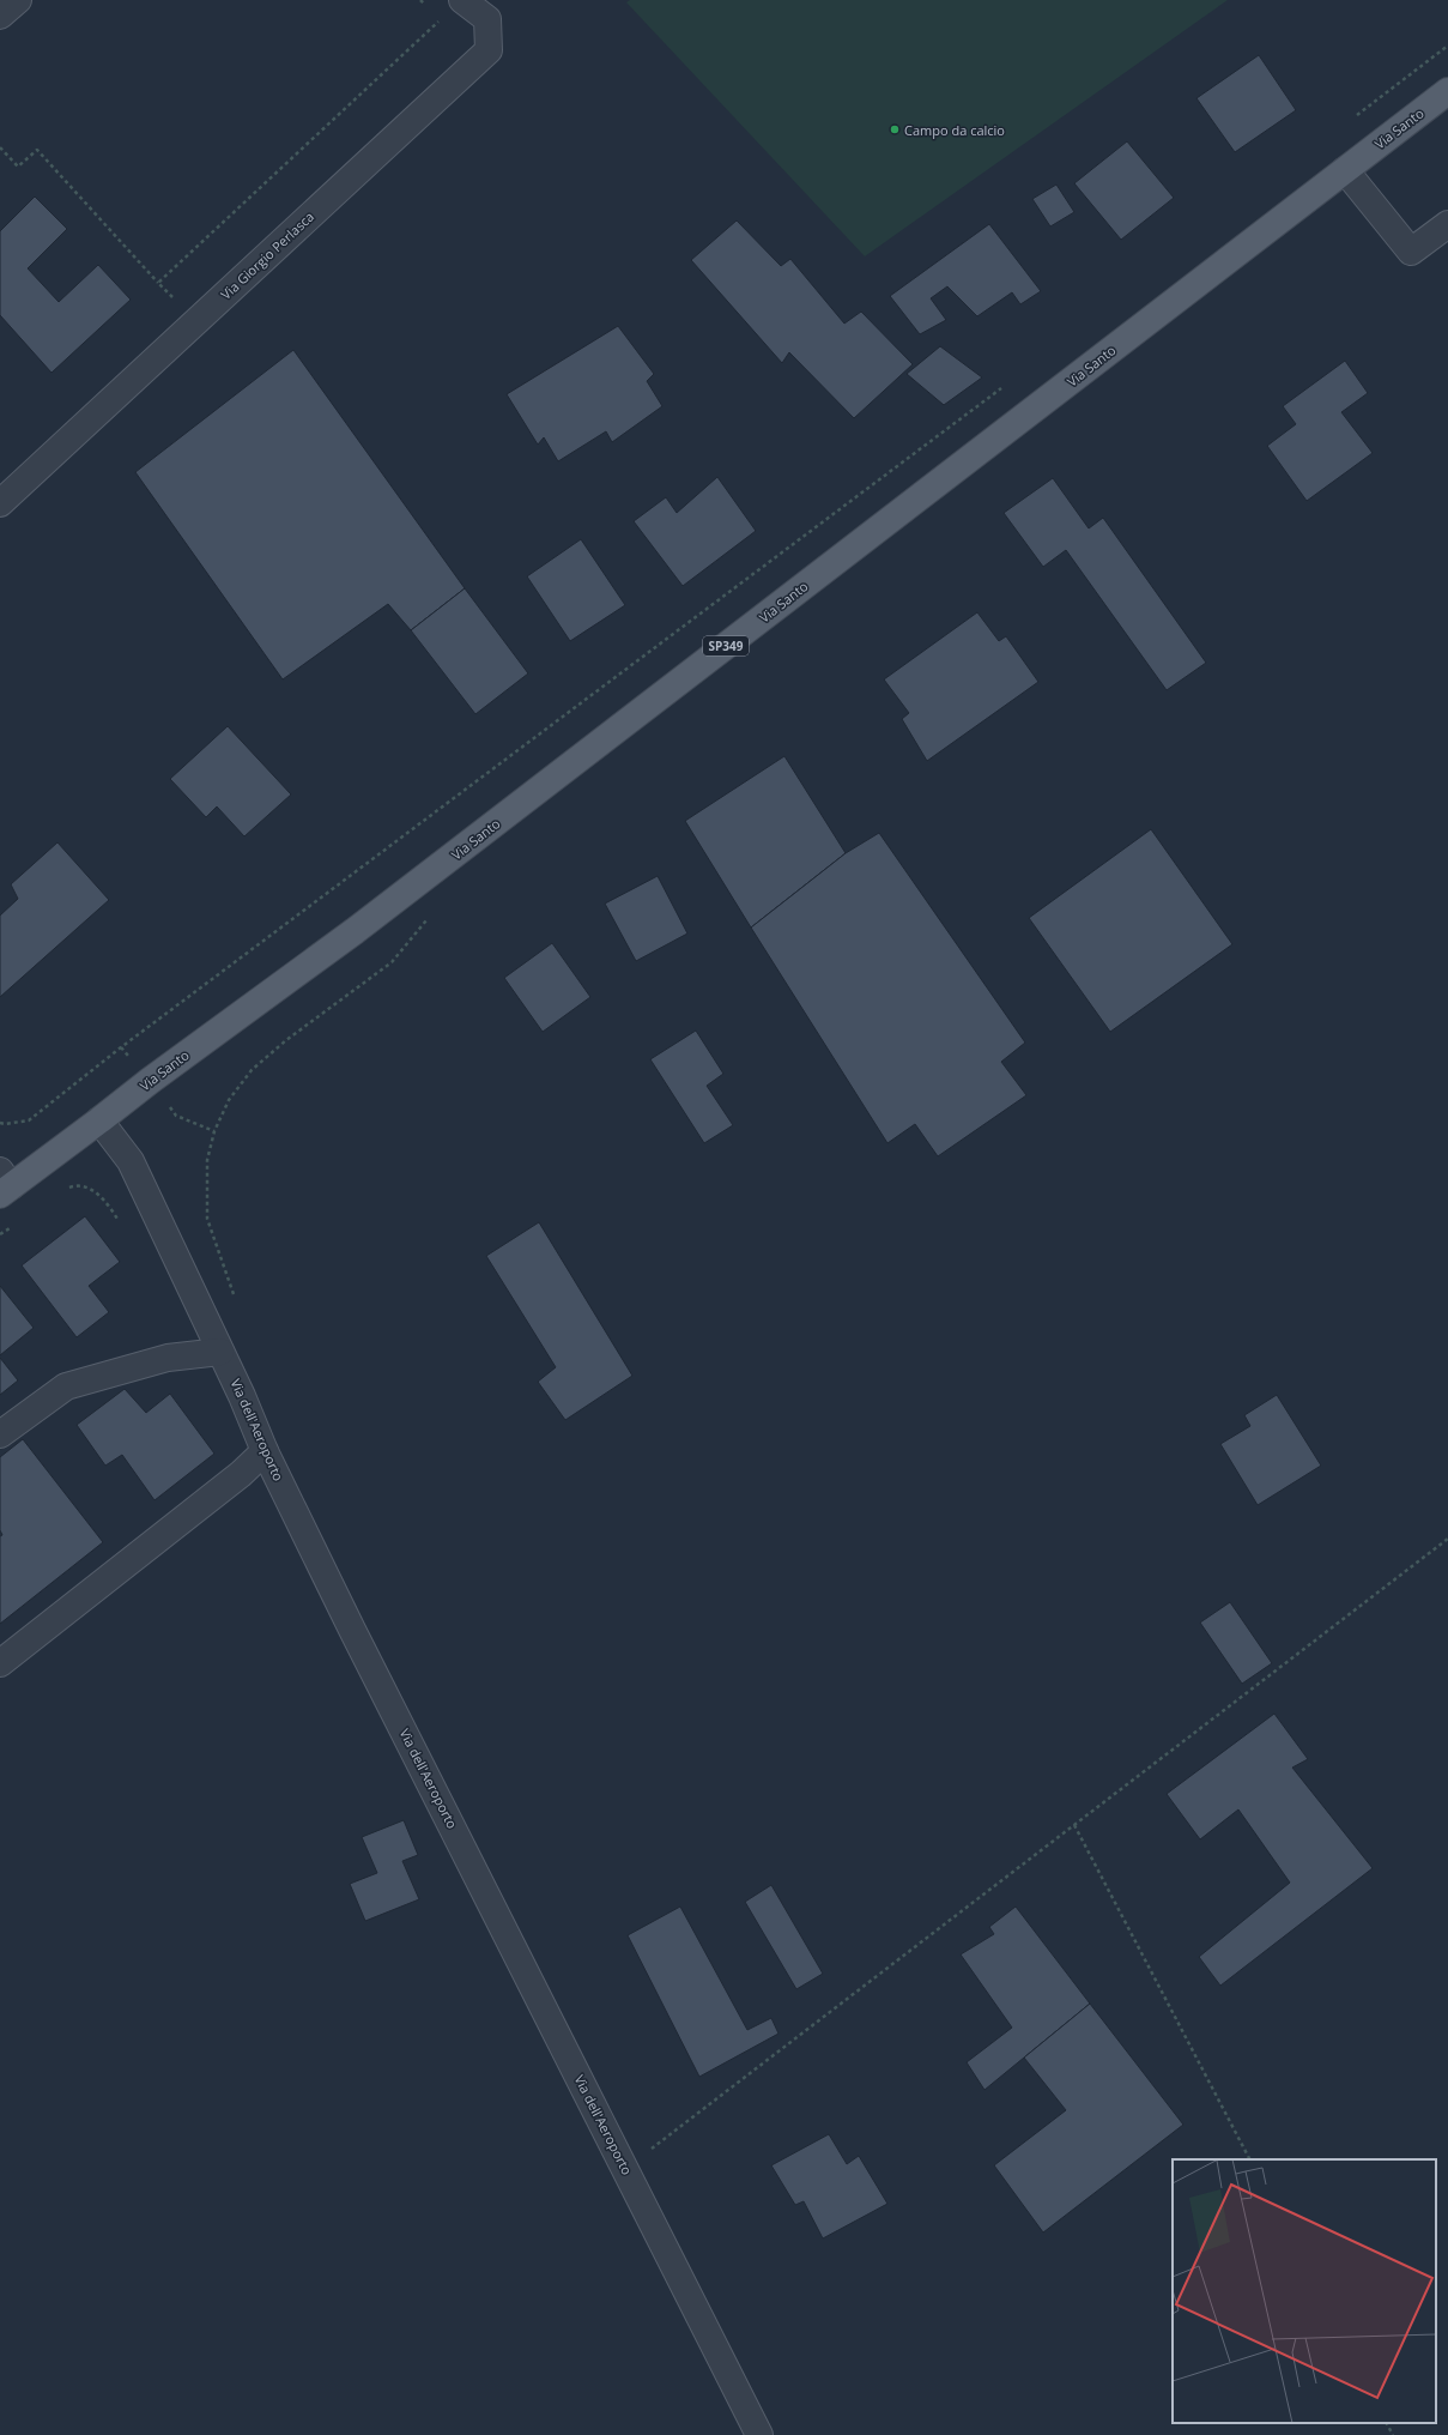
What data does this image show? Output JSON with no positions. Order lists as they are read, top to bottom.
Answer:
{
  "streets": {
    "main road": ["Via Santo", "SP349"],
    "street": ["Via Giorgio Perlasca", "Via dell'Aeroporto"]
  },
  "crossings": [
    ["Via Santo", "Via dell'Aeroporto"]
  ],
  "places": ["Campo da calcio"]
}
